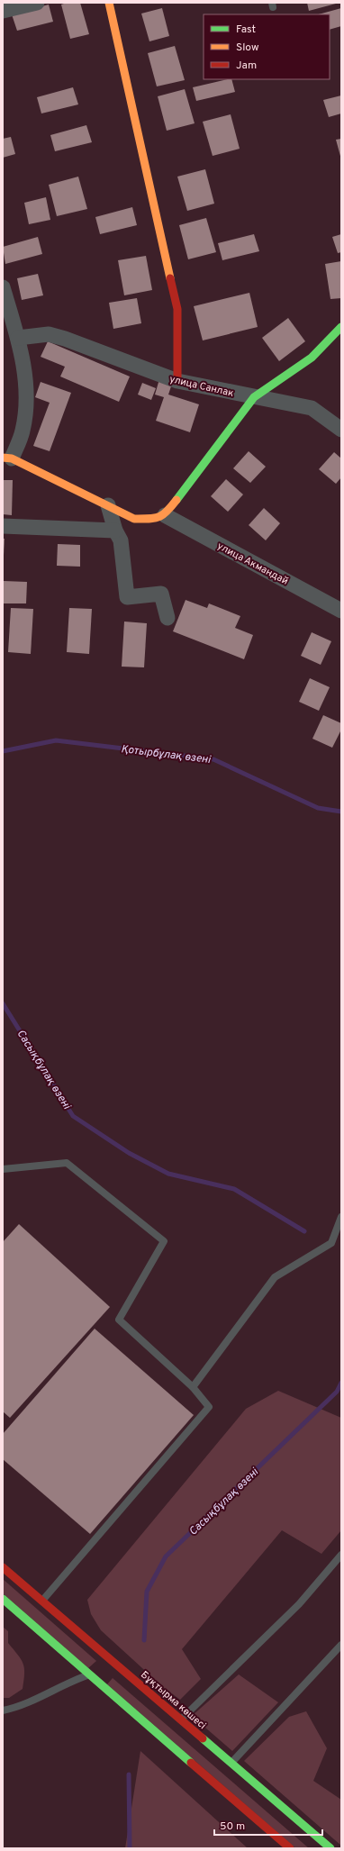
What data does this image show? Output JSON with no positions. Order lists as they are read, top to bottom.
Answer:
{
  "streets": {
    "main road": ["Бұқтырма көшесі"],
    "street": ["улица Санлак", "улица Акмандай"]
  },
  "water": ["Қотырбұлақ өзені", "Сасықбұлақ өзені"],
  "legend": ["Fast", "Slow", "Jam"],
  "scale_bar": "50 m"
}
